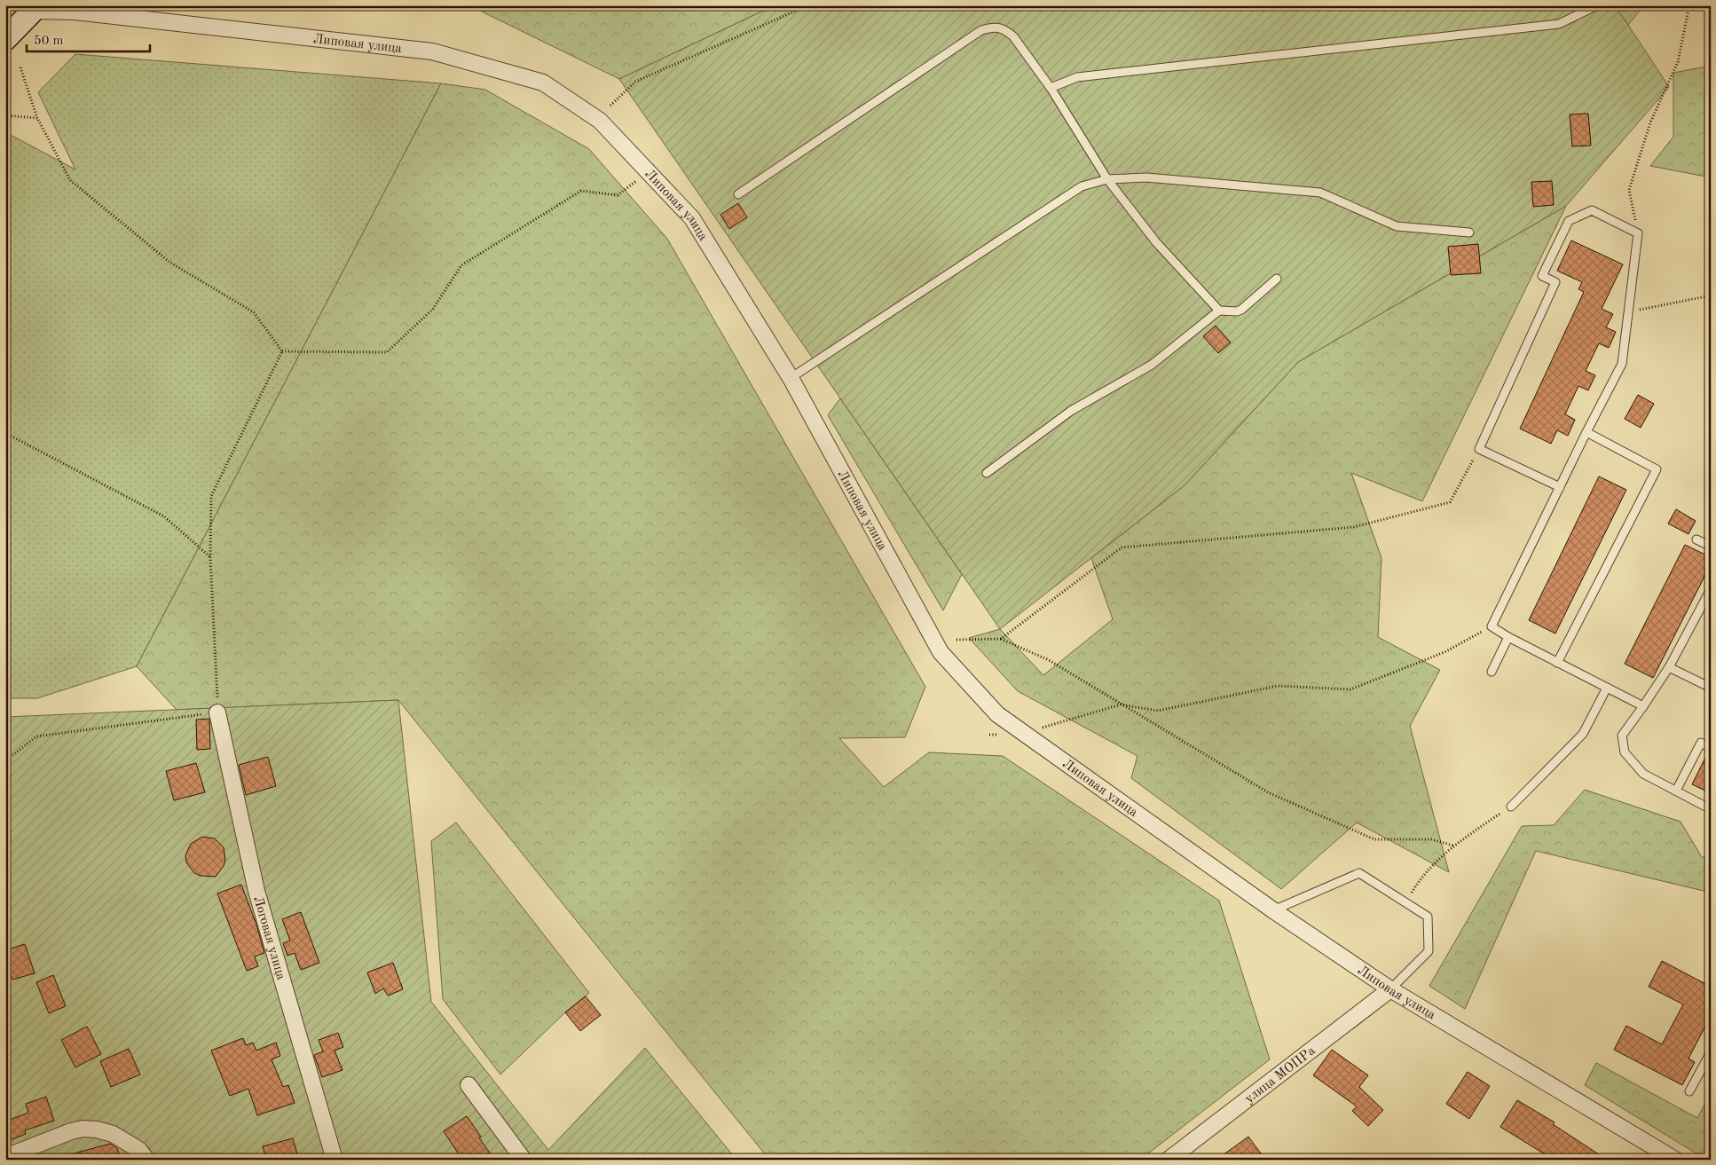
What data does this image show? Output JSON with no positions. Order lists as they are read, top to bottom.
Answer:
{
  "streets": {
    "street": ["Липовая улица", "Логовая улица", "улица МОПРа"]
  },
  "crossings": [
    ["Липовая улица", "улица МОПРа"]
  ],
  "scale_bar": "50 m"
}
